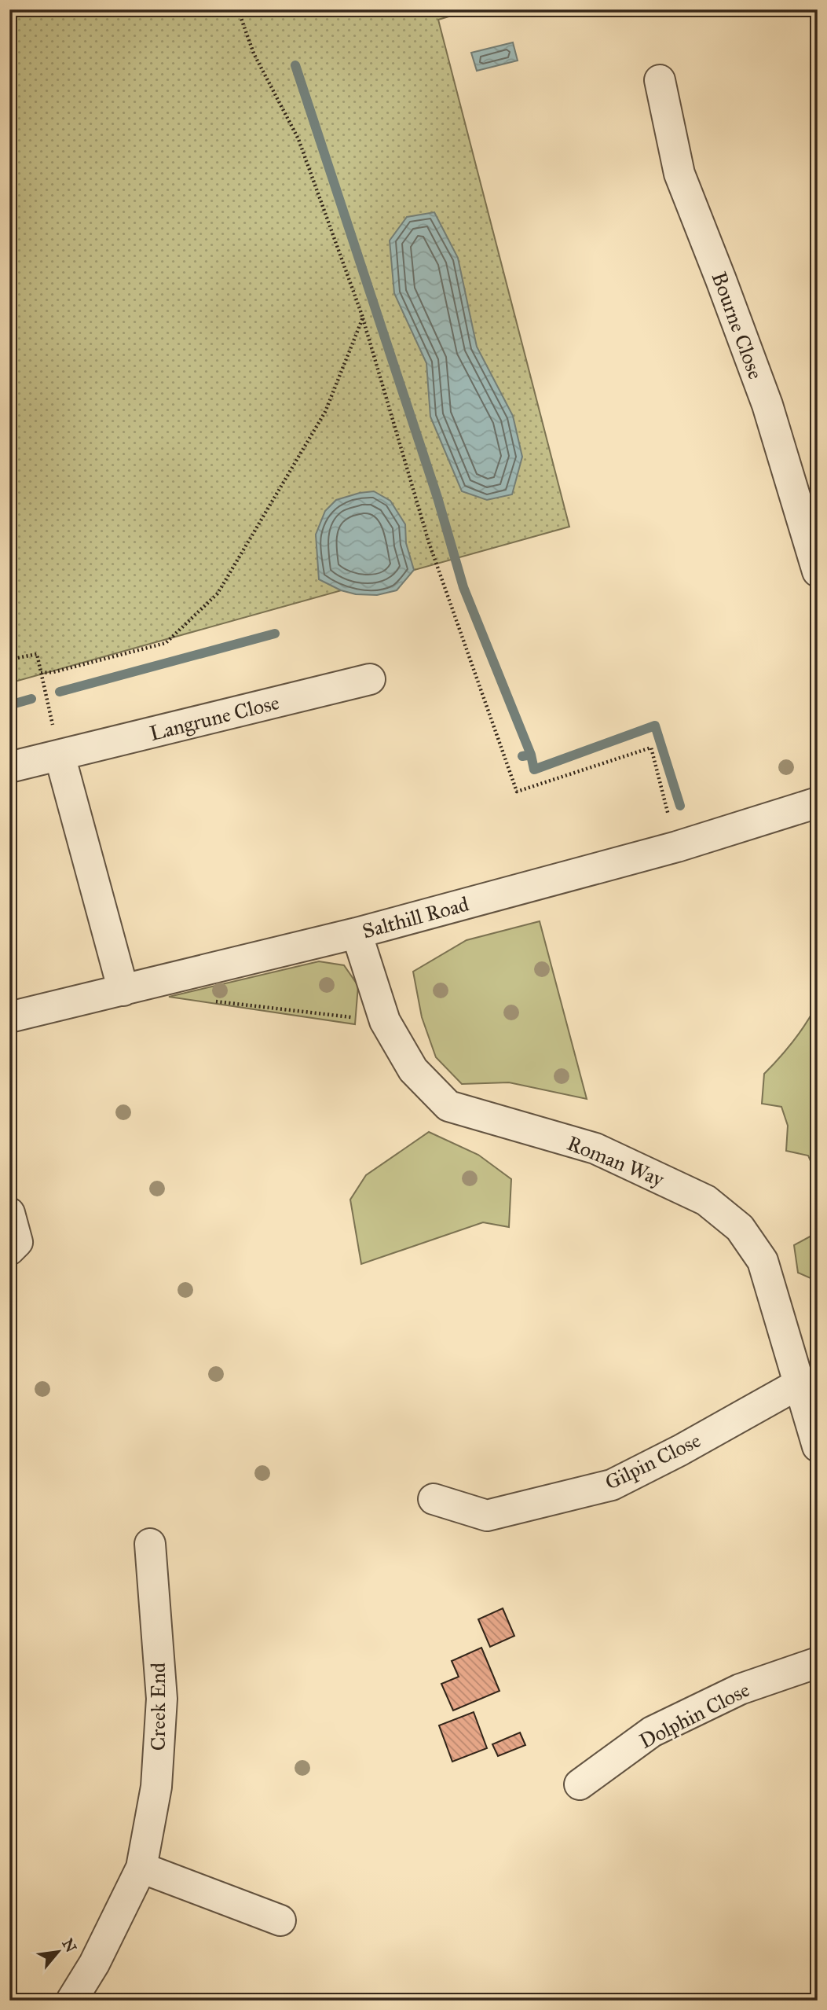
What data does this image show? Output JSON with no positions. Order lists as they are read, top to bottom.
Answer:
{
  "streets": {
    "street": [
      "Bourne Close",
      "Langrune Close",
      "Salthill Road",
      "Roman Way",
      "Gilpin Close",
      "Creek End",
      "Dolphin Close"
    ]
  },
  "crossings": [
    ["Salthill Road", "Roman Way"],
    ["Roman Way", "Gilpin Close"]
  ],
  "north": "top right"
}
